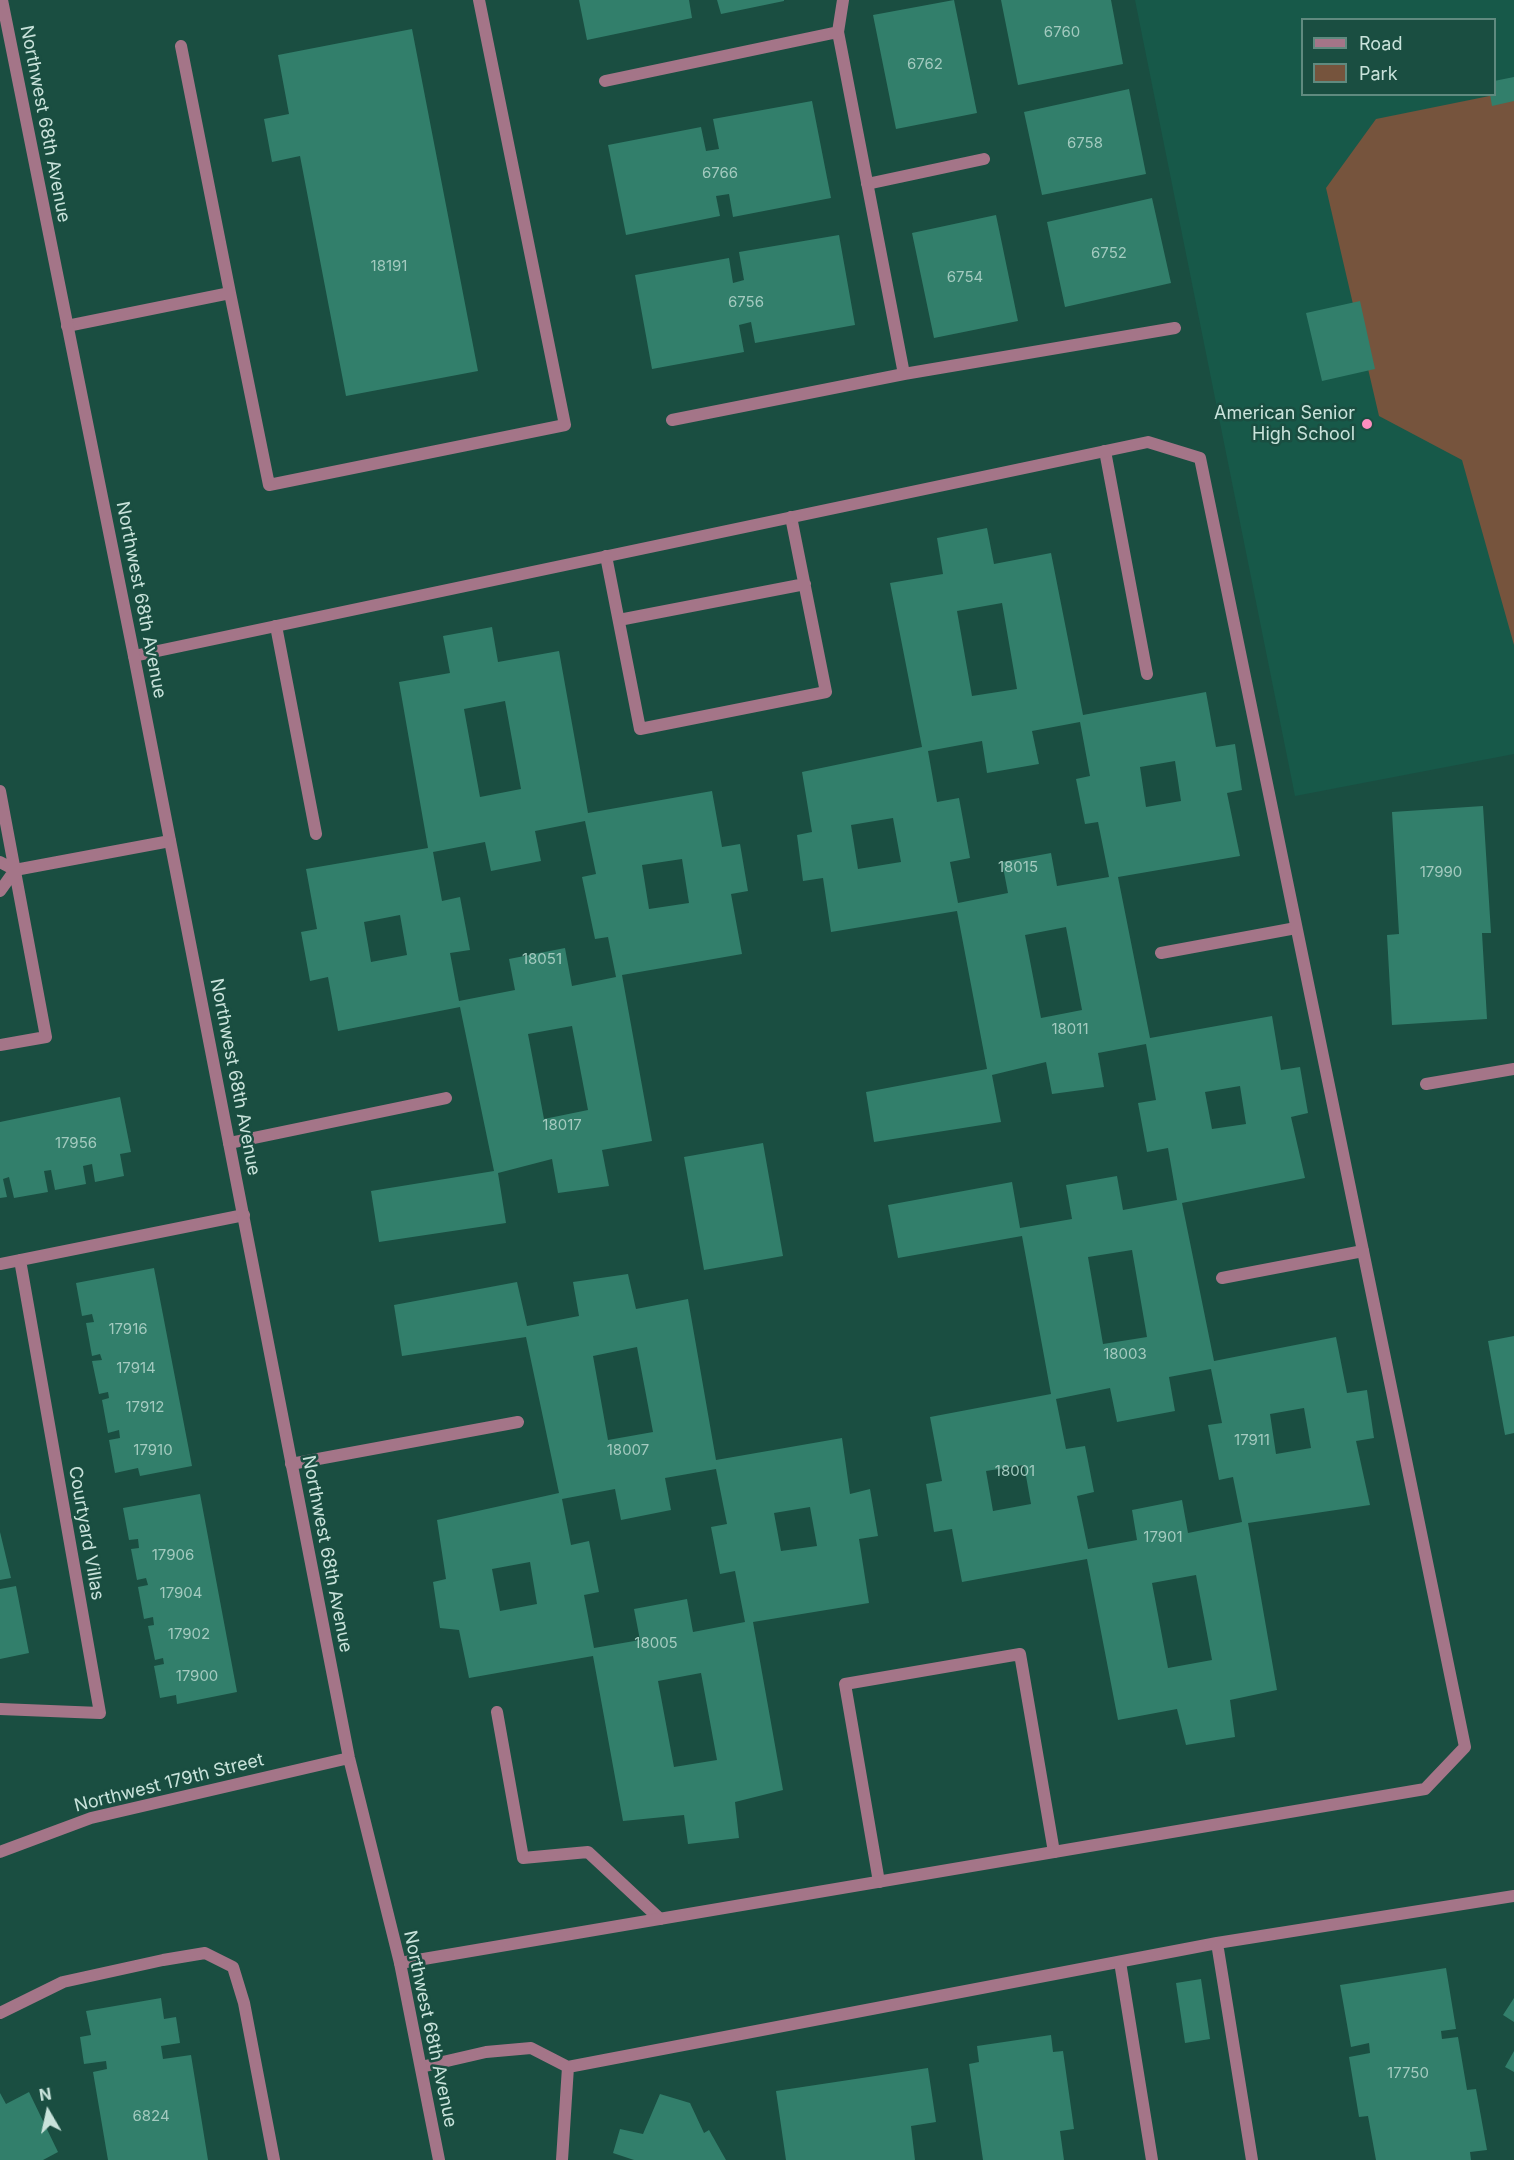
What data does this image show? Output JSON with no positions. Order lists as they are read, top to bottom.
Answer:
{
  "streets": {
    "street": ["Northwest 68th Avenue", "Courtyard Villas", "Northwest 179th Street"]
  },
  "crossings": [
    ["Northwest 68th Avenue", "Northwest 179th Street"]
  ],
  "places": ["American Senior High School"],
  "house_numbers": [
    "6760",
    "6762",
    "6758",
    "6766",
    "6752",
    "18191",
    "6754",
    "6756",
    "18015",
    "17990",
    "18051",
    "18011",
    "18017",
    "17956",
    "17916",
    "18003",
    "17914",
    "17912",
    "17911",
    "17910",
    "18007",
    "18001",
    "17901",
    "17906",
    "17904",
    "17902",
    "18005",
    "17900",
    "17750",
    "6824"
  ],
  "legend": ["Road", "Park"],
  "north": "top"
}
